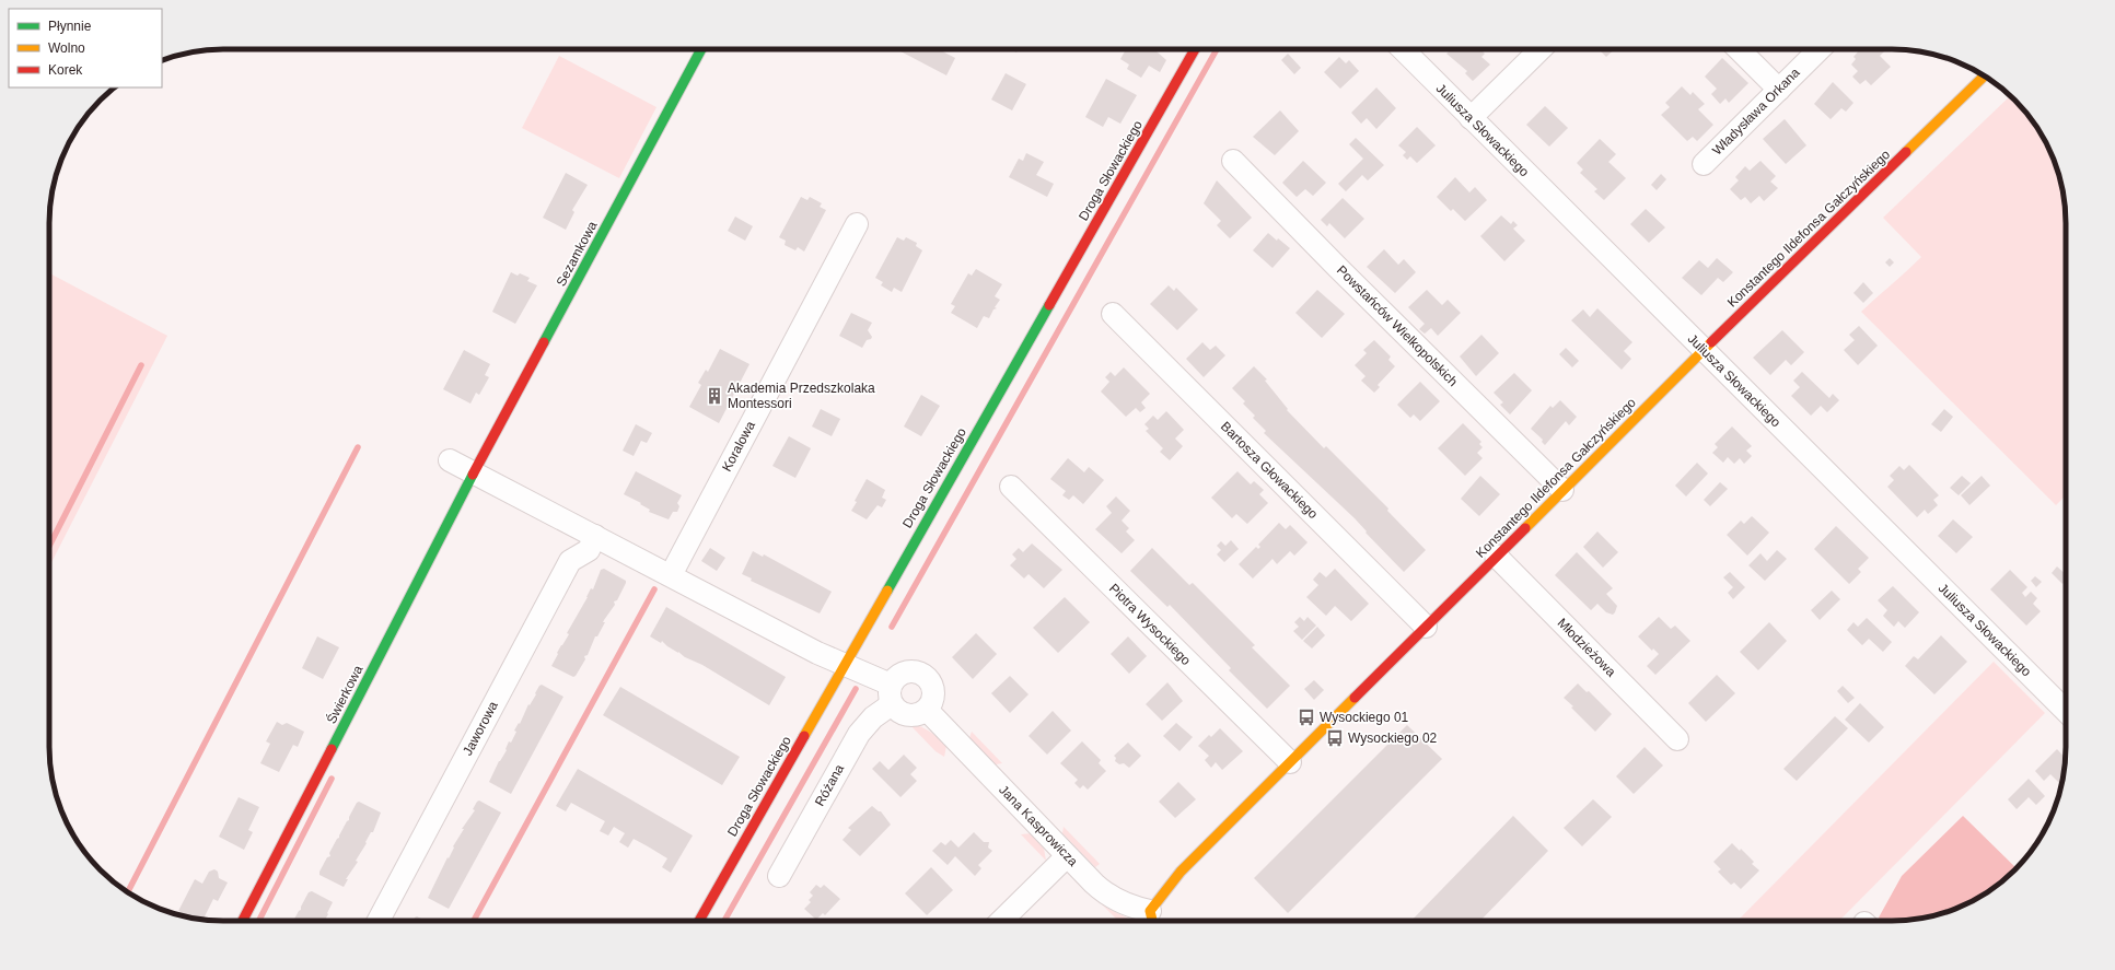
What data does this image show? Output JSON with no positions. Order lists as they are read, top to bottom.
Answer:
{
  "streets": {
    "street": [
      "Władysława Orkana",
      "Juliusza Słowackiego",
      "Droga Słowackiego",
      "Konstantego Ildefonsa Gałczyńskiego",
      "Sezamkowa",
      "Powstańców Wielkopolskich",
      "Koralowa",
      "Bartosza Głowackiego",
      "Piotra Wysockiego",
      "Młodzieżowa",
      "Świerkowa",
      "Jaworowa",
      "Różana",
      "Jana Kasprowicza"
    ]
  },
  "crossings": [
    ["Juliusza Słowackiego", "Konstantego Ildefonsa Gałczyńskiego"],
    ["Konstantego Ildefonsa Gałczyńskiego", "Powstańców Wielkopolskich"],
    ["Konstantego Ildefonsa Gałczyńskiego", "Bartosza Głowackiego"],
    ["Konstantego Ildefonsa Gałczyńskiego", "Piotra Wysockiego"],
    ["Konstantego Ildefonsa Gałczyńskiego", "Młodzieżowa"],
    ["Konstantego Ildefonsa Gałczyńskiego", "Jana Kasprowicza"],
    ["Sezamkowa", "Świerkowa"],
    ["Różana", "Jana Kasprowicza"]
  ],
  "places": {
    "building": ["Akademia Przedszkolaka Montessori"],
    "bus stop": ["Wysockiego 01", "Wysockiego 02"]
  },
  "legend": ["Płynnie", "Wolno", "Korek"]
}
